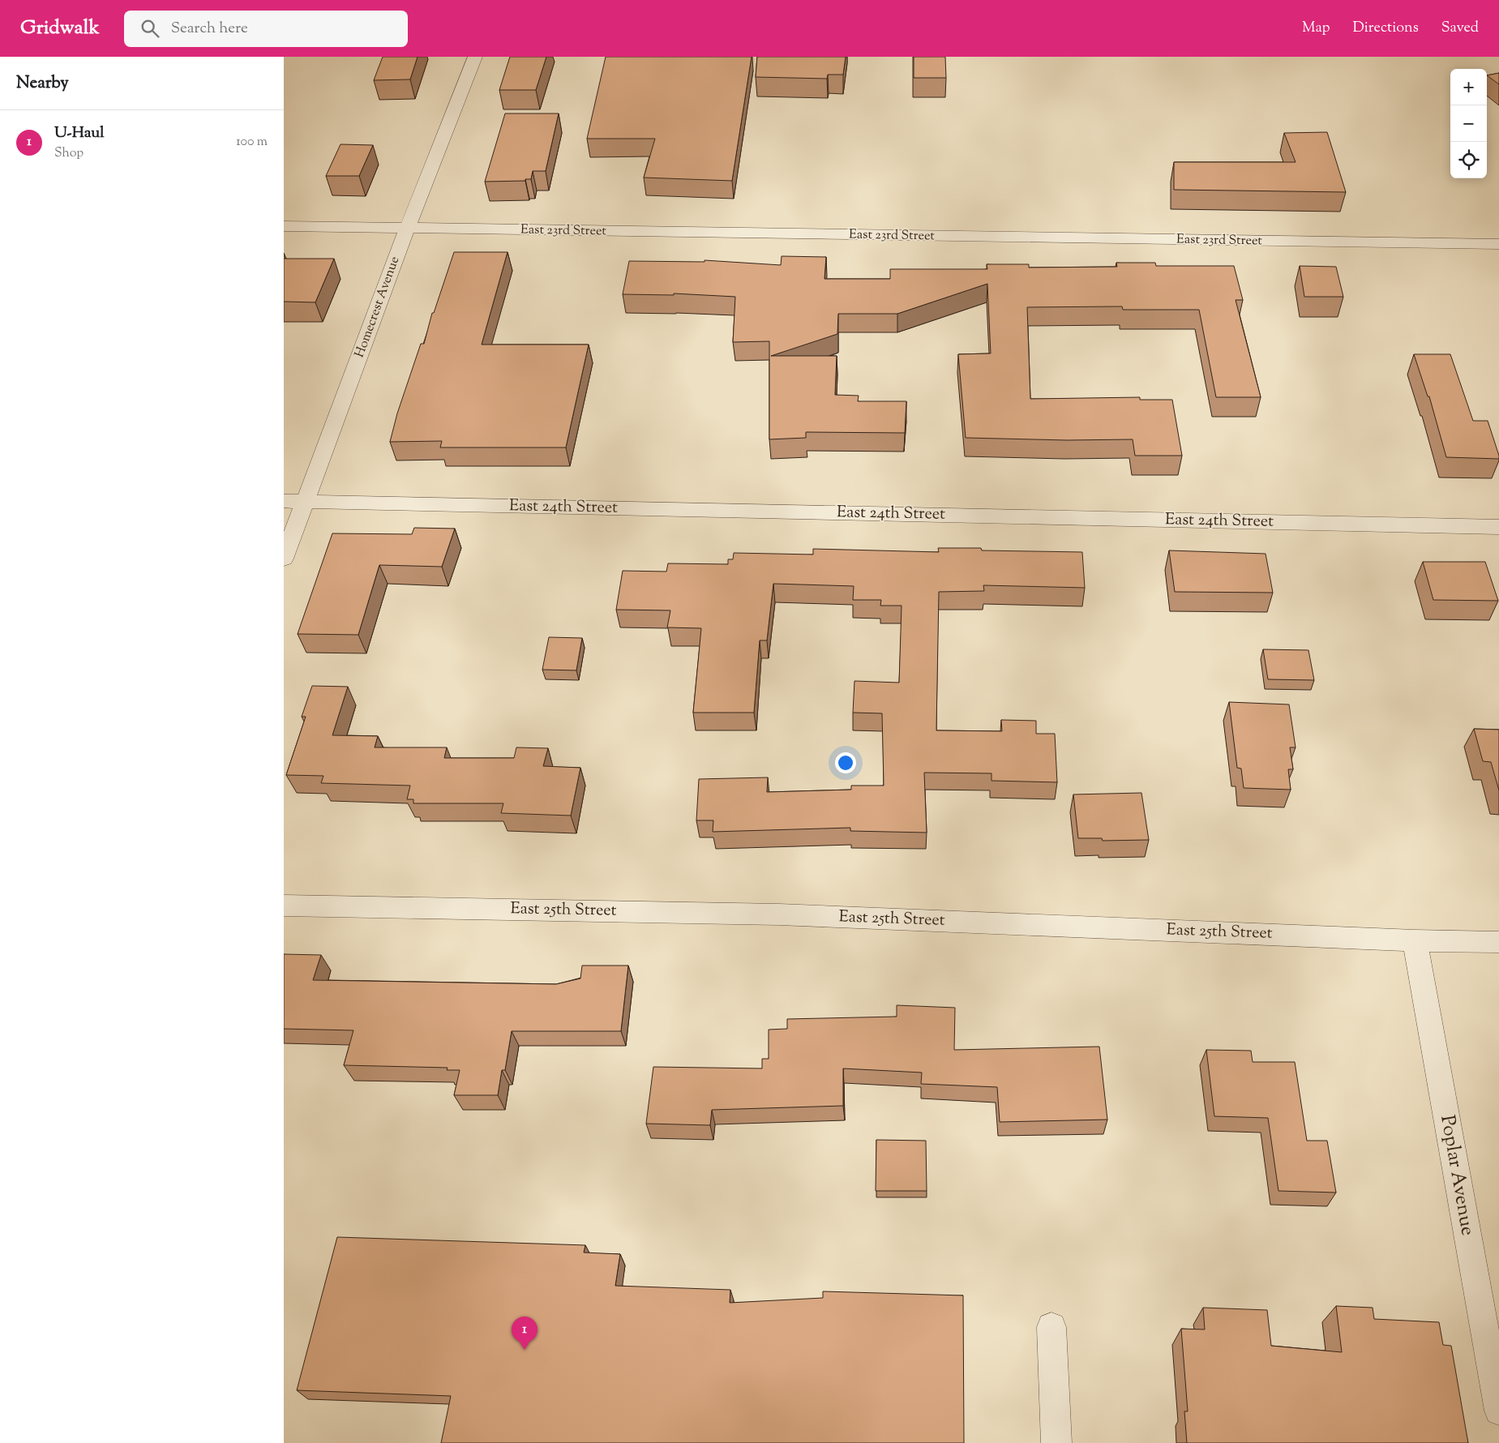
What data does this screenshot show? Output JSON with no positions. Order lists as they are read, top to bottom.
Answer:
{
  "streets": {
    "street": [
      "East 23rd Street",
      "Homecrest Avenue",
      "East 24th Street",
      "East 25th Street",
      "Poplar Avenue"
    ]
  },
  "crossings": [
    ["East 23rd Street", "Homecrest Avenue"],
    ["Homecrest Avenue", "East 24th Street"],
    ["East 25th Street", "Poplar Avenue"]
  ],
  "page": {
    "header": "Gridwalk",
    "search": "Search here",
    "nav": ["Map", "Directions", "Saved"],
    "heading": "Nearby",
    "map_buttons": ["+", "−"],
    "list": [
      {
        "mark": "1",
        "name": "U-Haul",
        "note": "Shop",
        "value": "100 m"
      }
    ],
    "pins": "1"
  }
}
